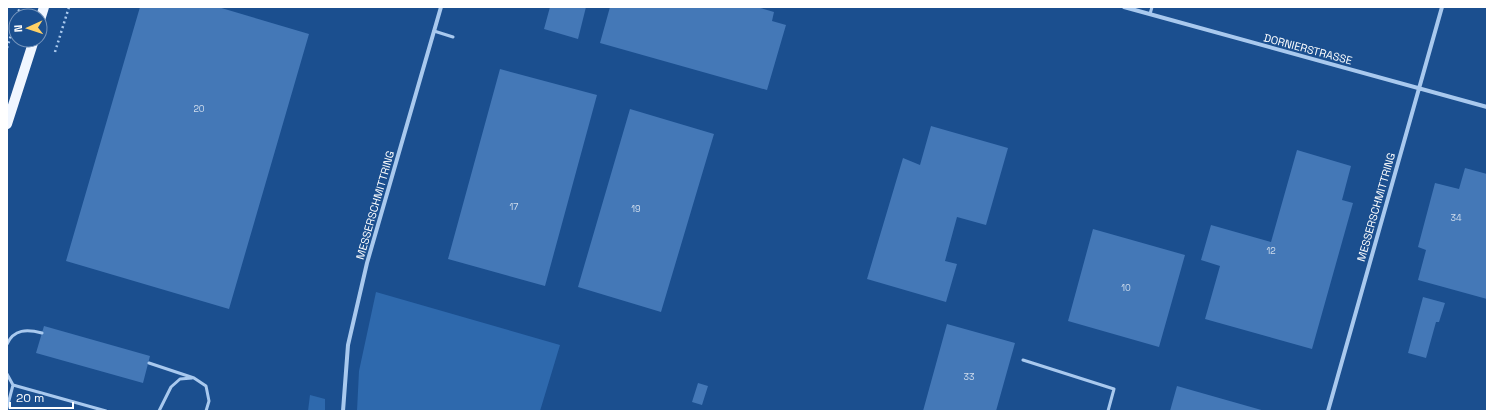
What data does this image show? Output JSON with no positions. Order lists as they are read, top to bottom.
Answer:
{
  "streets": {
    "street": ["DORNIERSTRASSE", "MESSERSCHMITTRING"]
  },
  "crossings": [
    ["DORNIERSTRASSE", "MESSERSCHMITTRING"]
  ],
  "house_numbers": [
    "20",
    "17",
    "19",
    "34",
    "12",
    "10",
    "33"
  ],
  "scale_bar": "20 m",
  "north": "left"
}
